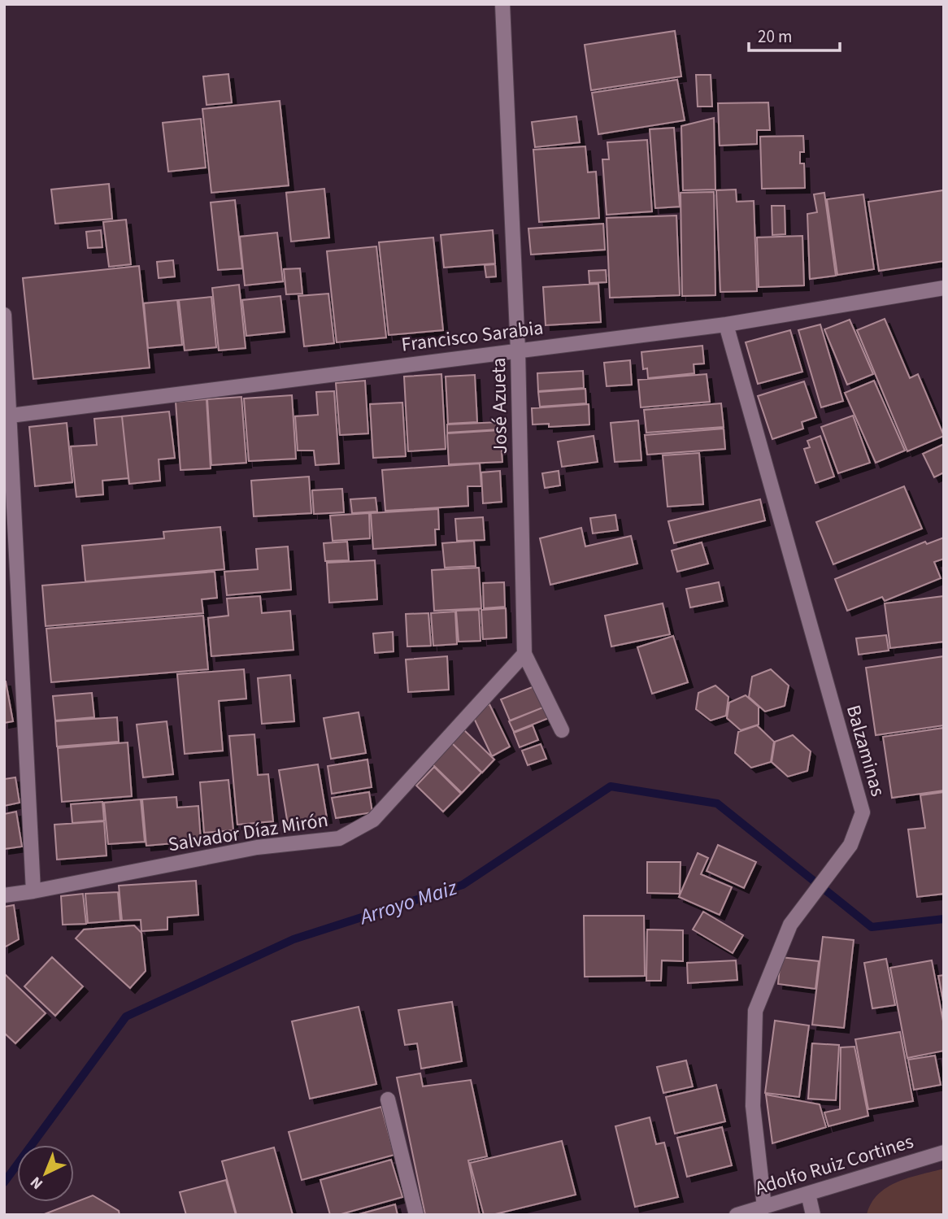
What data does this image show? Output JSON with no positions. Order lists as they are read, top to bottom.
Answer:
{
  "streets": {
    "street": [
      "Francisco Sarabia",
      "José Azueta",
      "Balzaminas",
      "Salvador Díaz Mirón",
      "Adolfo Ruiz Cortines"
    ]
  },
  "crossings": [
    ["Francisco Sarabia", "José Azueta"],
    ["Francisco Sarabia", "Balzaminas"],
    ["José Azueta", "Salvador Díaz Mirón"],
    ["Balzaminas", "Adolfo Ruiz Cortines"]
  ],
  "water": ["Arroyo Maiz"],
  "scale_bar": "20 m",
  "north": "bottom left"
}
